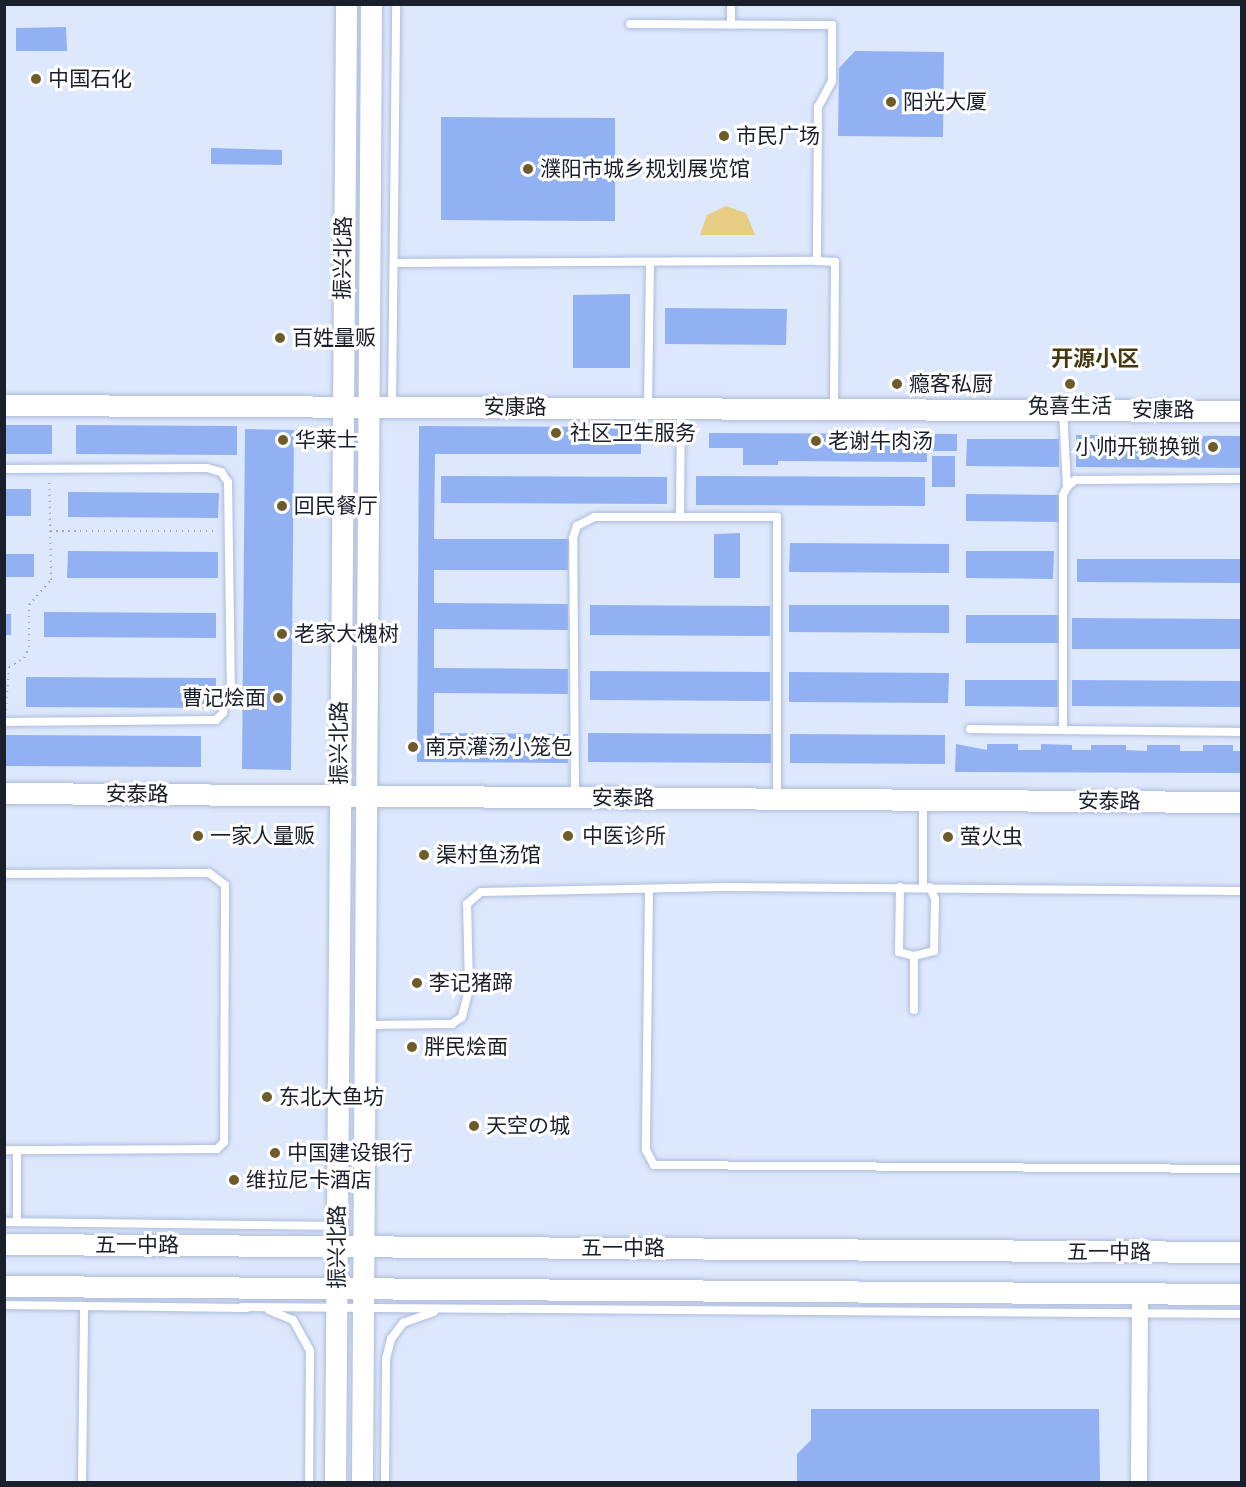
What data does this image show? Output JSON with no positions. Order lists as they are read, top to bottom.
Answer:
{
  "streets": {
    "street": [
      "振兴北路",
      "安康路",
      "安泰路",
      "五一中路"
    ]
  },
  "crossings": [
    ["振兴北路", "安康路"],
    ["振兴北路", "安泰路"],
    ["振兴北路", "五一中路"]
  ],
  "districts": ["开源小区"],
  "places": [
    "中国石化",
    "阳光大厦",
    "市民广场",
    "濮阳市城乡规划展览馆",
    "百姓量贩",
    "瘾客私厨",
    "兔喜生活",
    "社区卫生服务",
    "华莱士",
    "老谢牛肉汤",
    "小帅开锁换锁",
    "回民餐厅",
    "老家大槐树",
    "曹记烩面",
    "南京灌汤小笼包",
    "一家人量贩",
    "中医诊所",
    "萤火虫",
    "渠村鱼汤馆",
    "李记猪蹄",
    "胖民烩面",
    "东北大鱼坊",
    "天空の城",
    "中国建设银行",
    "维拉尼卡酒店"
  ]
}
